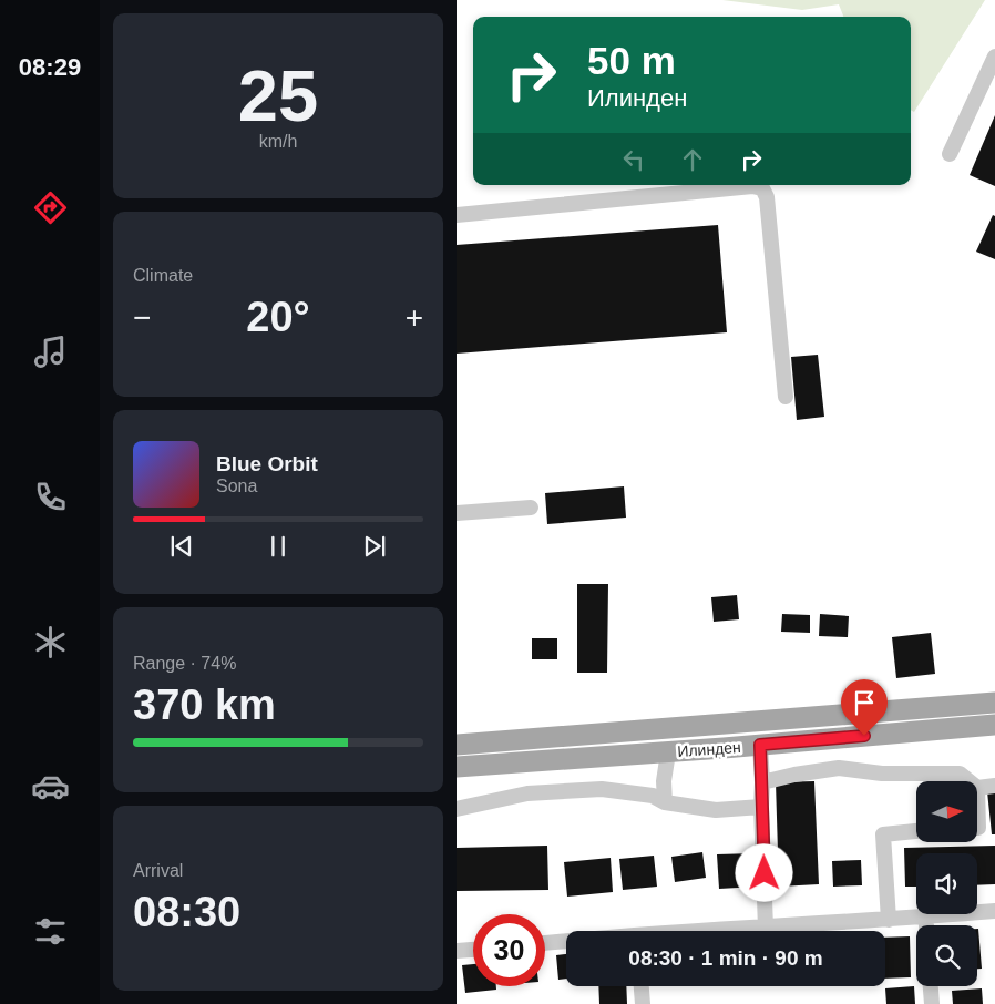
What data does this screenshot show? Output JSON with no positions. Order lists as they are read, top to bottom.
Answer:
{
  "streets": {
    "main road": ["Илинден"]
  },
  "north": "right",
  "page": {
    "tabs": "08:29",
    "tile": [
      ["25", "km/h"],
      "Climate",
      ["Range · 74%", "370 km"],
      ["Arrival", "08:30"]
    ],
    "turn": ["50 m", "Илинден"],
    "heat": ["−", "20°", "+"],
    "song": ["Blue Orbit", "Sona"],
    "limit": "30",
    "trip": "08:30 · 1 min · 90 m"
  }
}
